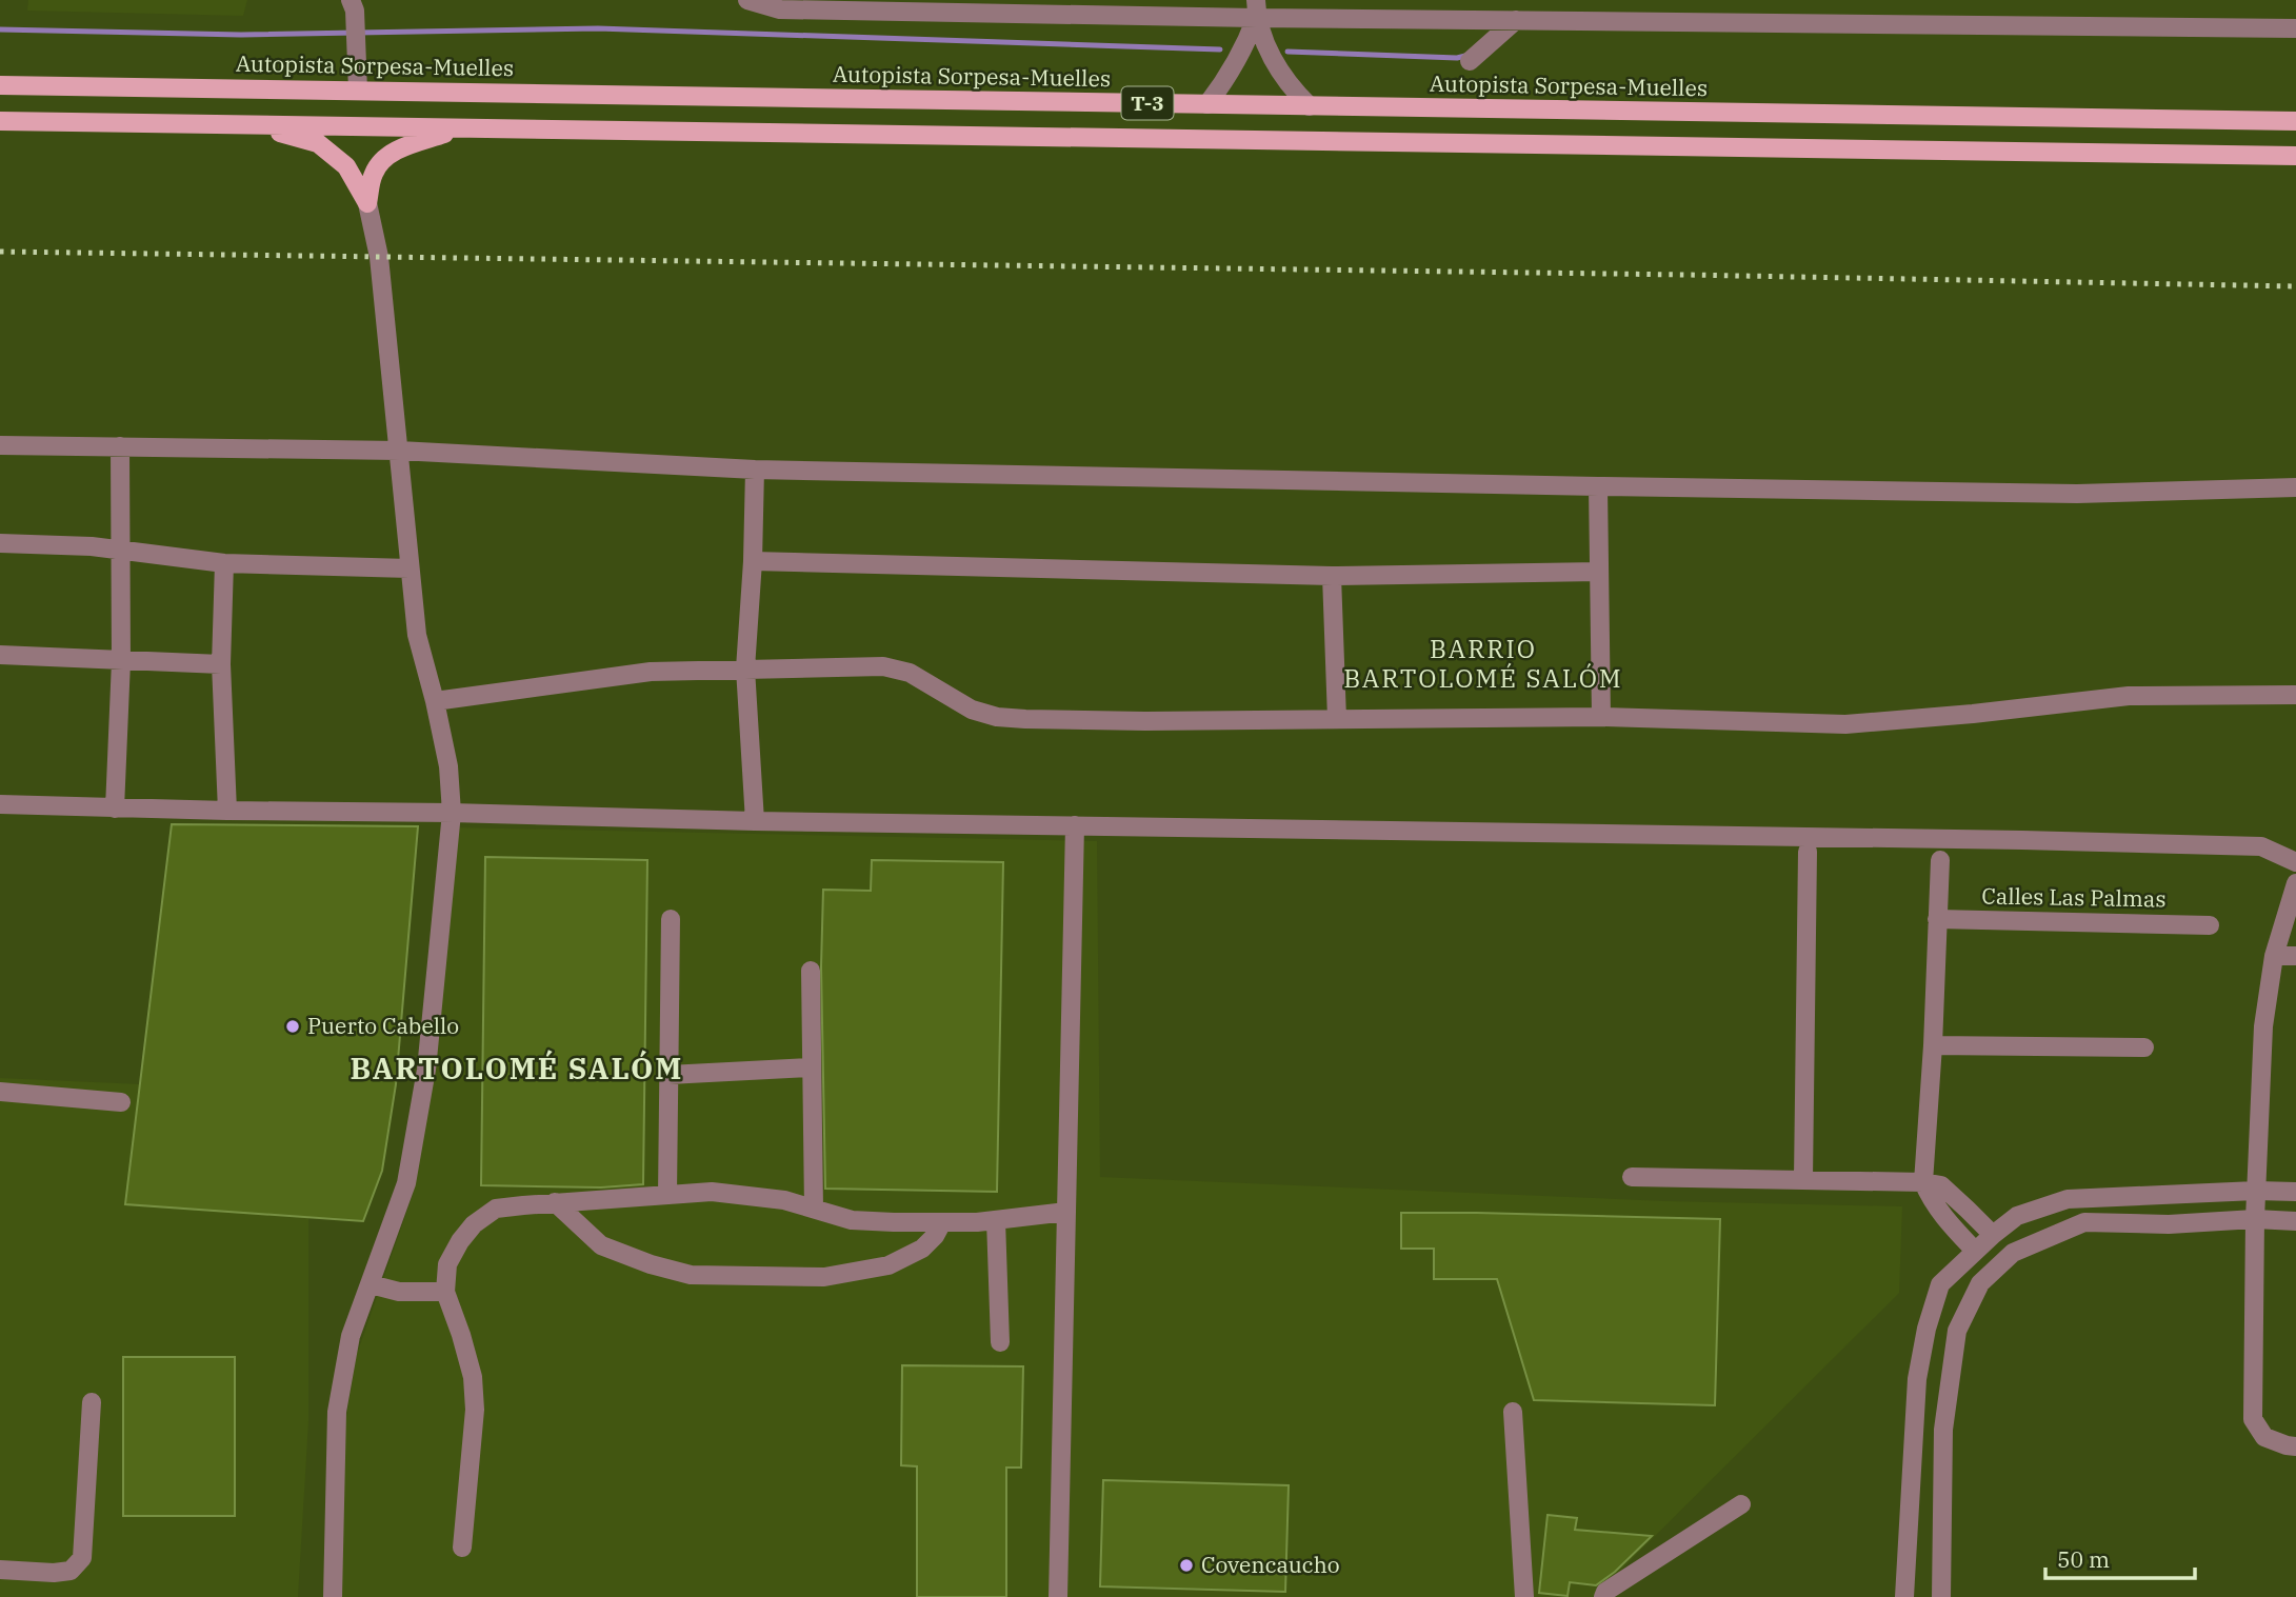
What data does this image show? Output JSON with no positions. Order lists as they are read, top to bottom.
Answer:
{
  "streets": {
    "main road": ["Autopista Sorpesa-Muelles", "T-3"],
    "street": ["Calles Las Palmas"]
  },
  "districts": ["BARRIO BARTOLOMÉ SALÓM", "BARTOLOMÉ SALÓM"],
  "places": ["Puerto Cabello", "Covencaucho"],
  "scale_bar": "50 m"
}
